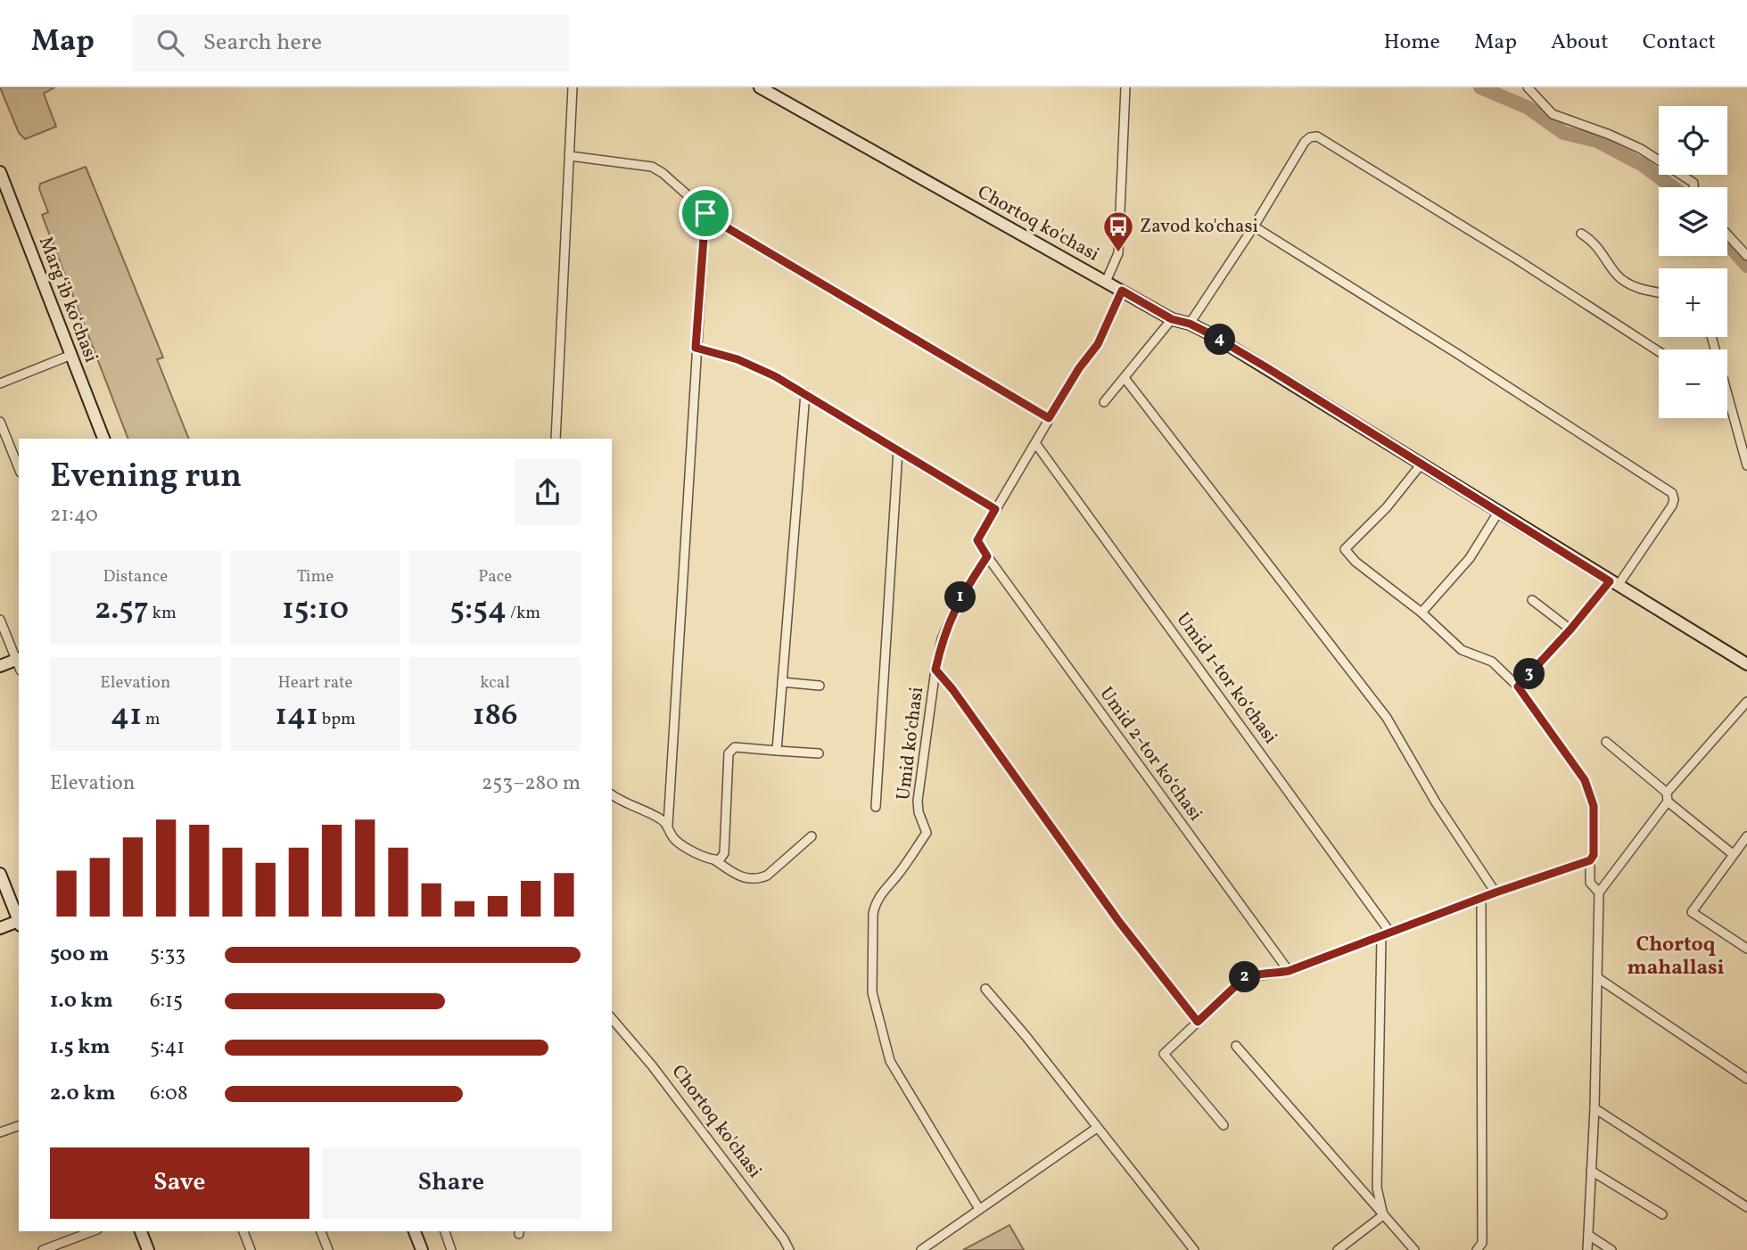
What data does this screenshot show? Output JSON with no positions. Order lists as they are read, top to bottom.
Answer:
{
  "streets": {
    "street": [
      "Chortoq ko'chasi",
      "Marg‘ib ko‘chasi",
      "Umid 1-tor koʻchasi",
      "Umid ko‘chasi",
      "Umid 2-tor koʻchasi"
    ]
  },
  "crossings": [
    ["Umid ko‘chasi", "Umid 2-tor koʻchasi"]
  ],
  "districts": ["Chortoq mahallasi"],
  "places": {
    "bus stop": ["Zavod ko'chasi"]
  },
  "page": {
    "header": "Map",
    "search": "Search here",
    "nav": [
      "Home",
      "Map",
      "About",
      "Contact"
    ],
    "map_buttons": ["+", "−"],
    "pins": [
      "4",
      "1",
      "3",
      "2"
    ],
    "heading": ["Evening run", "21:40"],
    "stats": [
      ["Distance", "2.57 km"],
      ["Time", "15:10"],
      ["Pace", "5:54 /km"],
      ["Elevation", "41 m"],
      ["Heart rate", "141 bpm"],
      ["kcal", "186"]
    ],
    "chart": ["Elevation", "253–280 m"],
    "list": [
      {
        "name": "500 m",
        "note": "5:33"
      },
      {
        "name": "1.0 km",
        "note": "6:15"
      },
      {
        "name": "1.5 km",
        "note": "5:41"
      },
      {
        "name": "2.0 km",
        "note": "6:08"
      }
    ],
    "buttons": ["Save", "Share"]
  }
}
